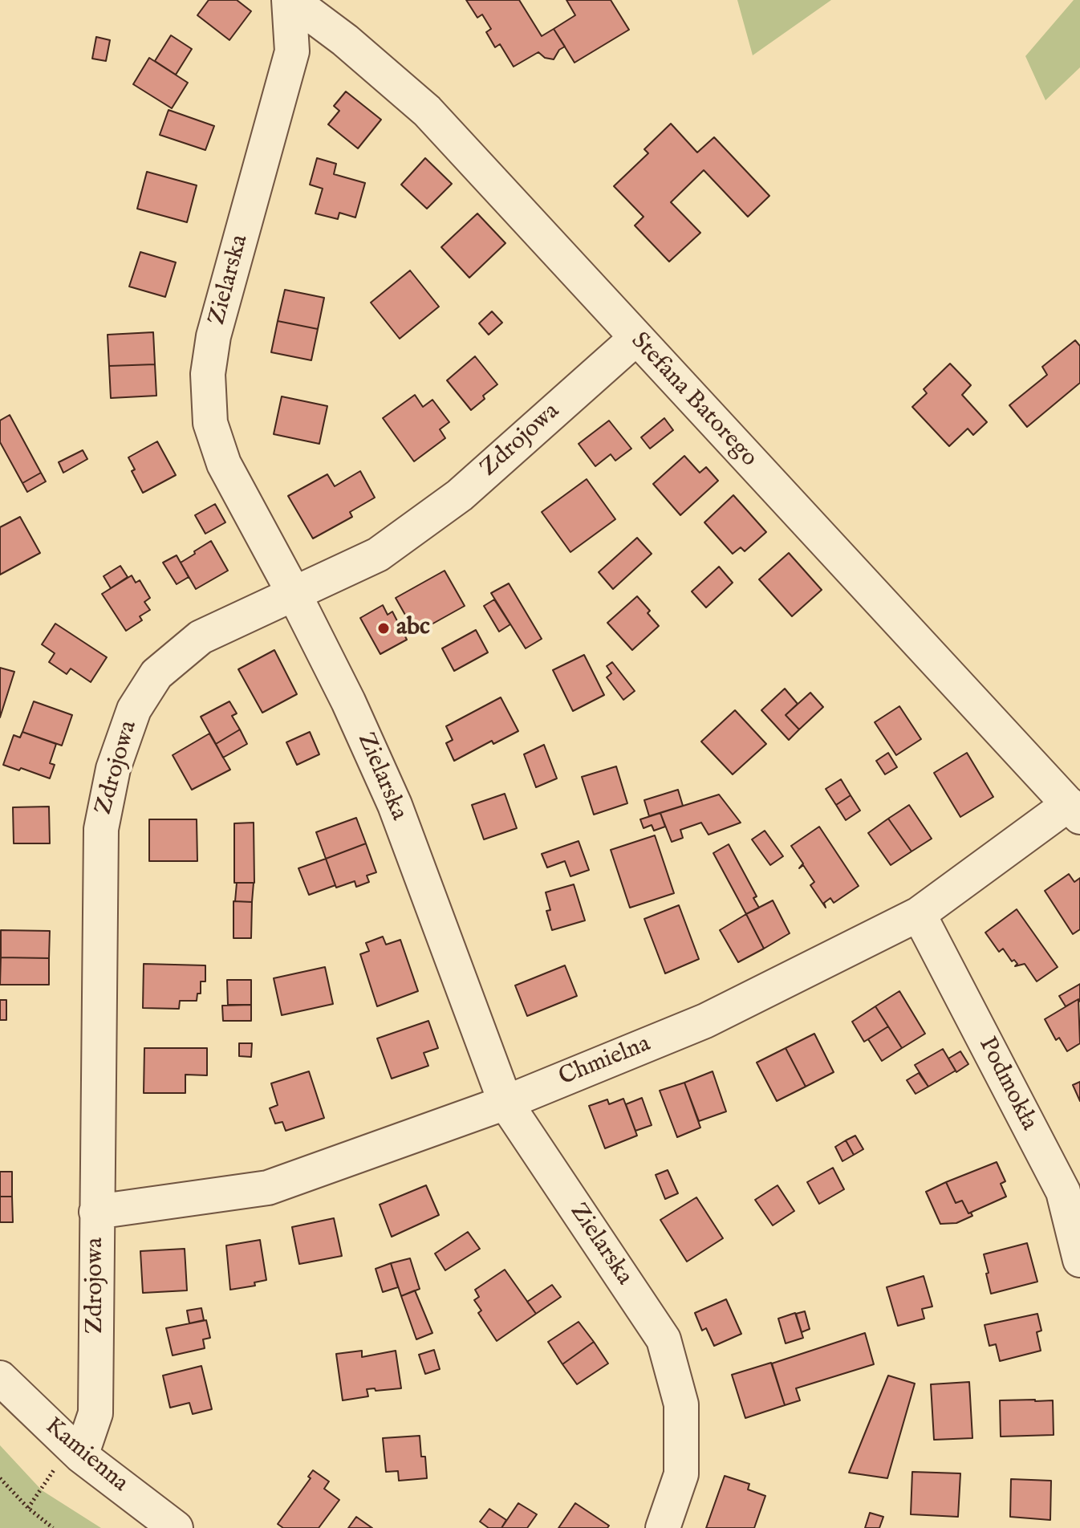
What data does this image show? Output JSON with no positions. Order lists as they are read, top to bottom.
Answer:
{
  "streets": {
    "street": [
      "Zielarska",
      "Stefana Batorego",
      "Zdrojowa",
      "Chmielna",
      "Podmokła",
      "Kamienna"
    ]
  },
  "crossings": [
    ["Zielarska", "Stefana Batorego"],
    ["Zielarska", "Zdrojowa"],
    ["Zielarska", "Chmielna"],
    ["Stefana Batorego", "Zdrojowa"],
    ["Stefana Batorego", "Chmielna"],
    ["Zdrojowa", "Chmielna"],
    ["Zdrojowa", "Kamienna"],
    ["Chmielna", "Podmokła"]
  ],
  "places": ["abc"]
}
